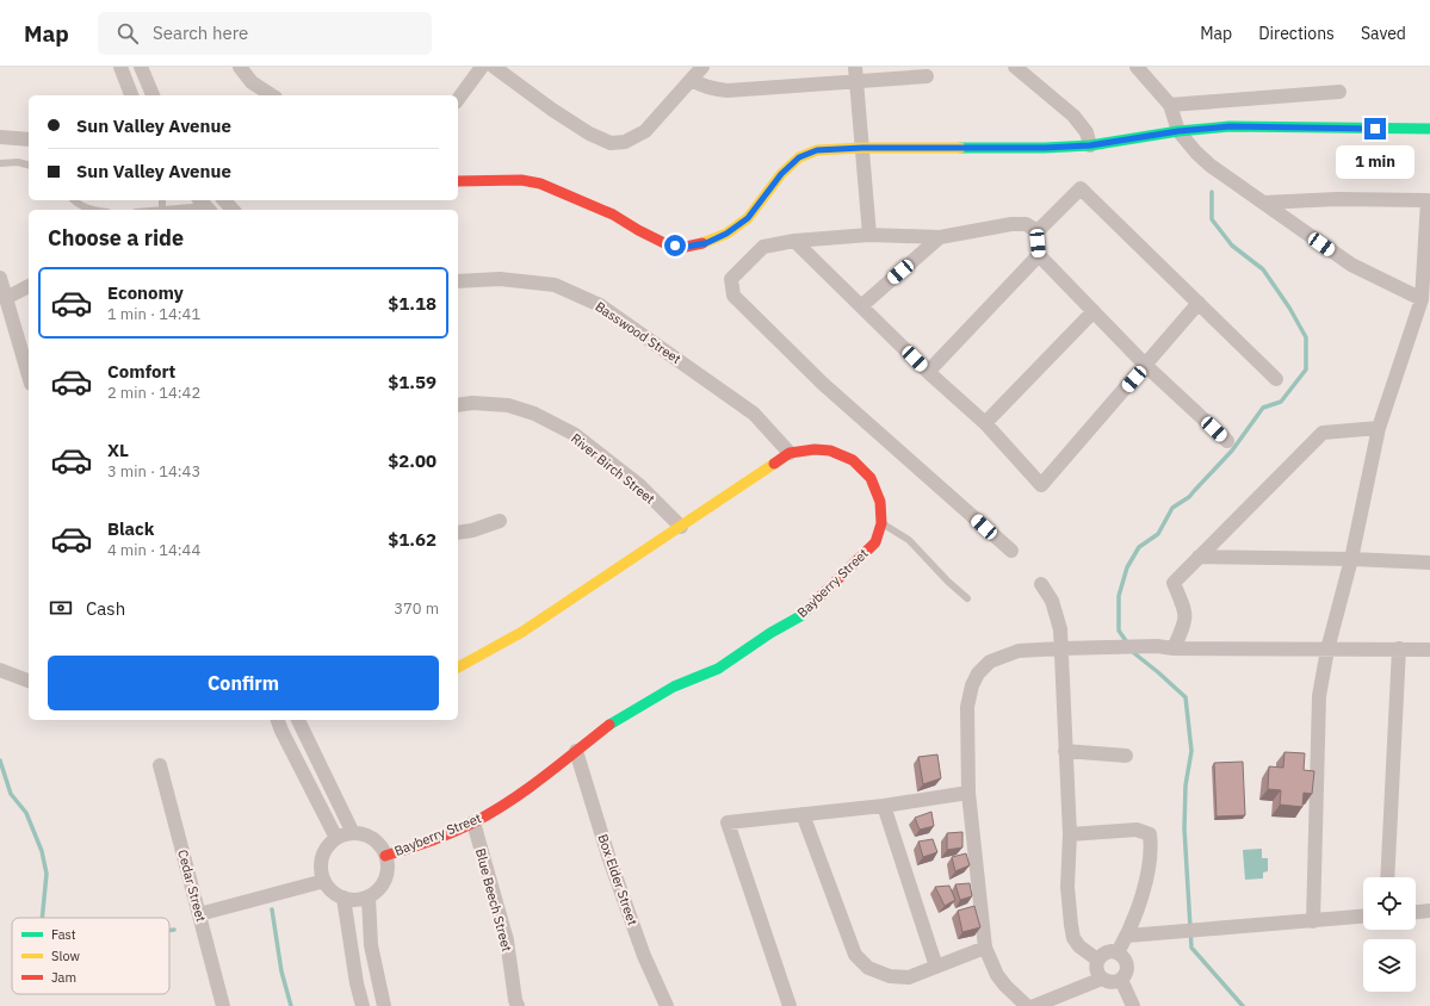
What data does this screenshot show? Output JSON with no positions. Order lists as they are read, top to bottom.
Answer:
{
  "streets": {
    "street": [
      "Basswood Street",
      "River Birch Street",
      "Bayberry Street",
      "Box Elder Street",
      "Cedar Street",
      "Blue Beech Street"
    ]
  },
  "crossings": [
    ["Basswood Street", "Bayberry Street"],
    ["River Birch Street", "Bayberry Street"],
    ["Bayberry Street", "Box Elder Street"],
    ["Bayberry Street", "Blue Beech Street"]
  ],
  "legend": ["Fast", "Slow", "Jam"],
  "page": {
    "header": "Map",
    "search": "Search here",
    "nav": ["Map", "Directions", "Saved"],
    "banner": ["Sun Valley Avenue", "Sun Valley Avenue"],
    "bubble": "1 min",
    "heading": "Choose a ride",
    "list": [
      {
        "name": "Economy",
        "note": "1 min · 14:41",
        "value": "$1.18"
      },
      {
        "name": "Comfort",
        "note": "2 min · 14:42",
        "value": "$1.59"
      },
      {
        "name": "XL",
        "note": "3 min · 14:43",
        "value": "$2.00"
      },
      {
        "name": "Black",
        "note": "4 min · 14:44",
        "value": "$1.62"
      }
    ],
    "pay": ["Cash", "370 m"],
    "buttons": "Confirm"
  }
}
